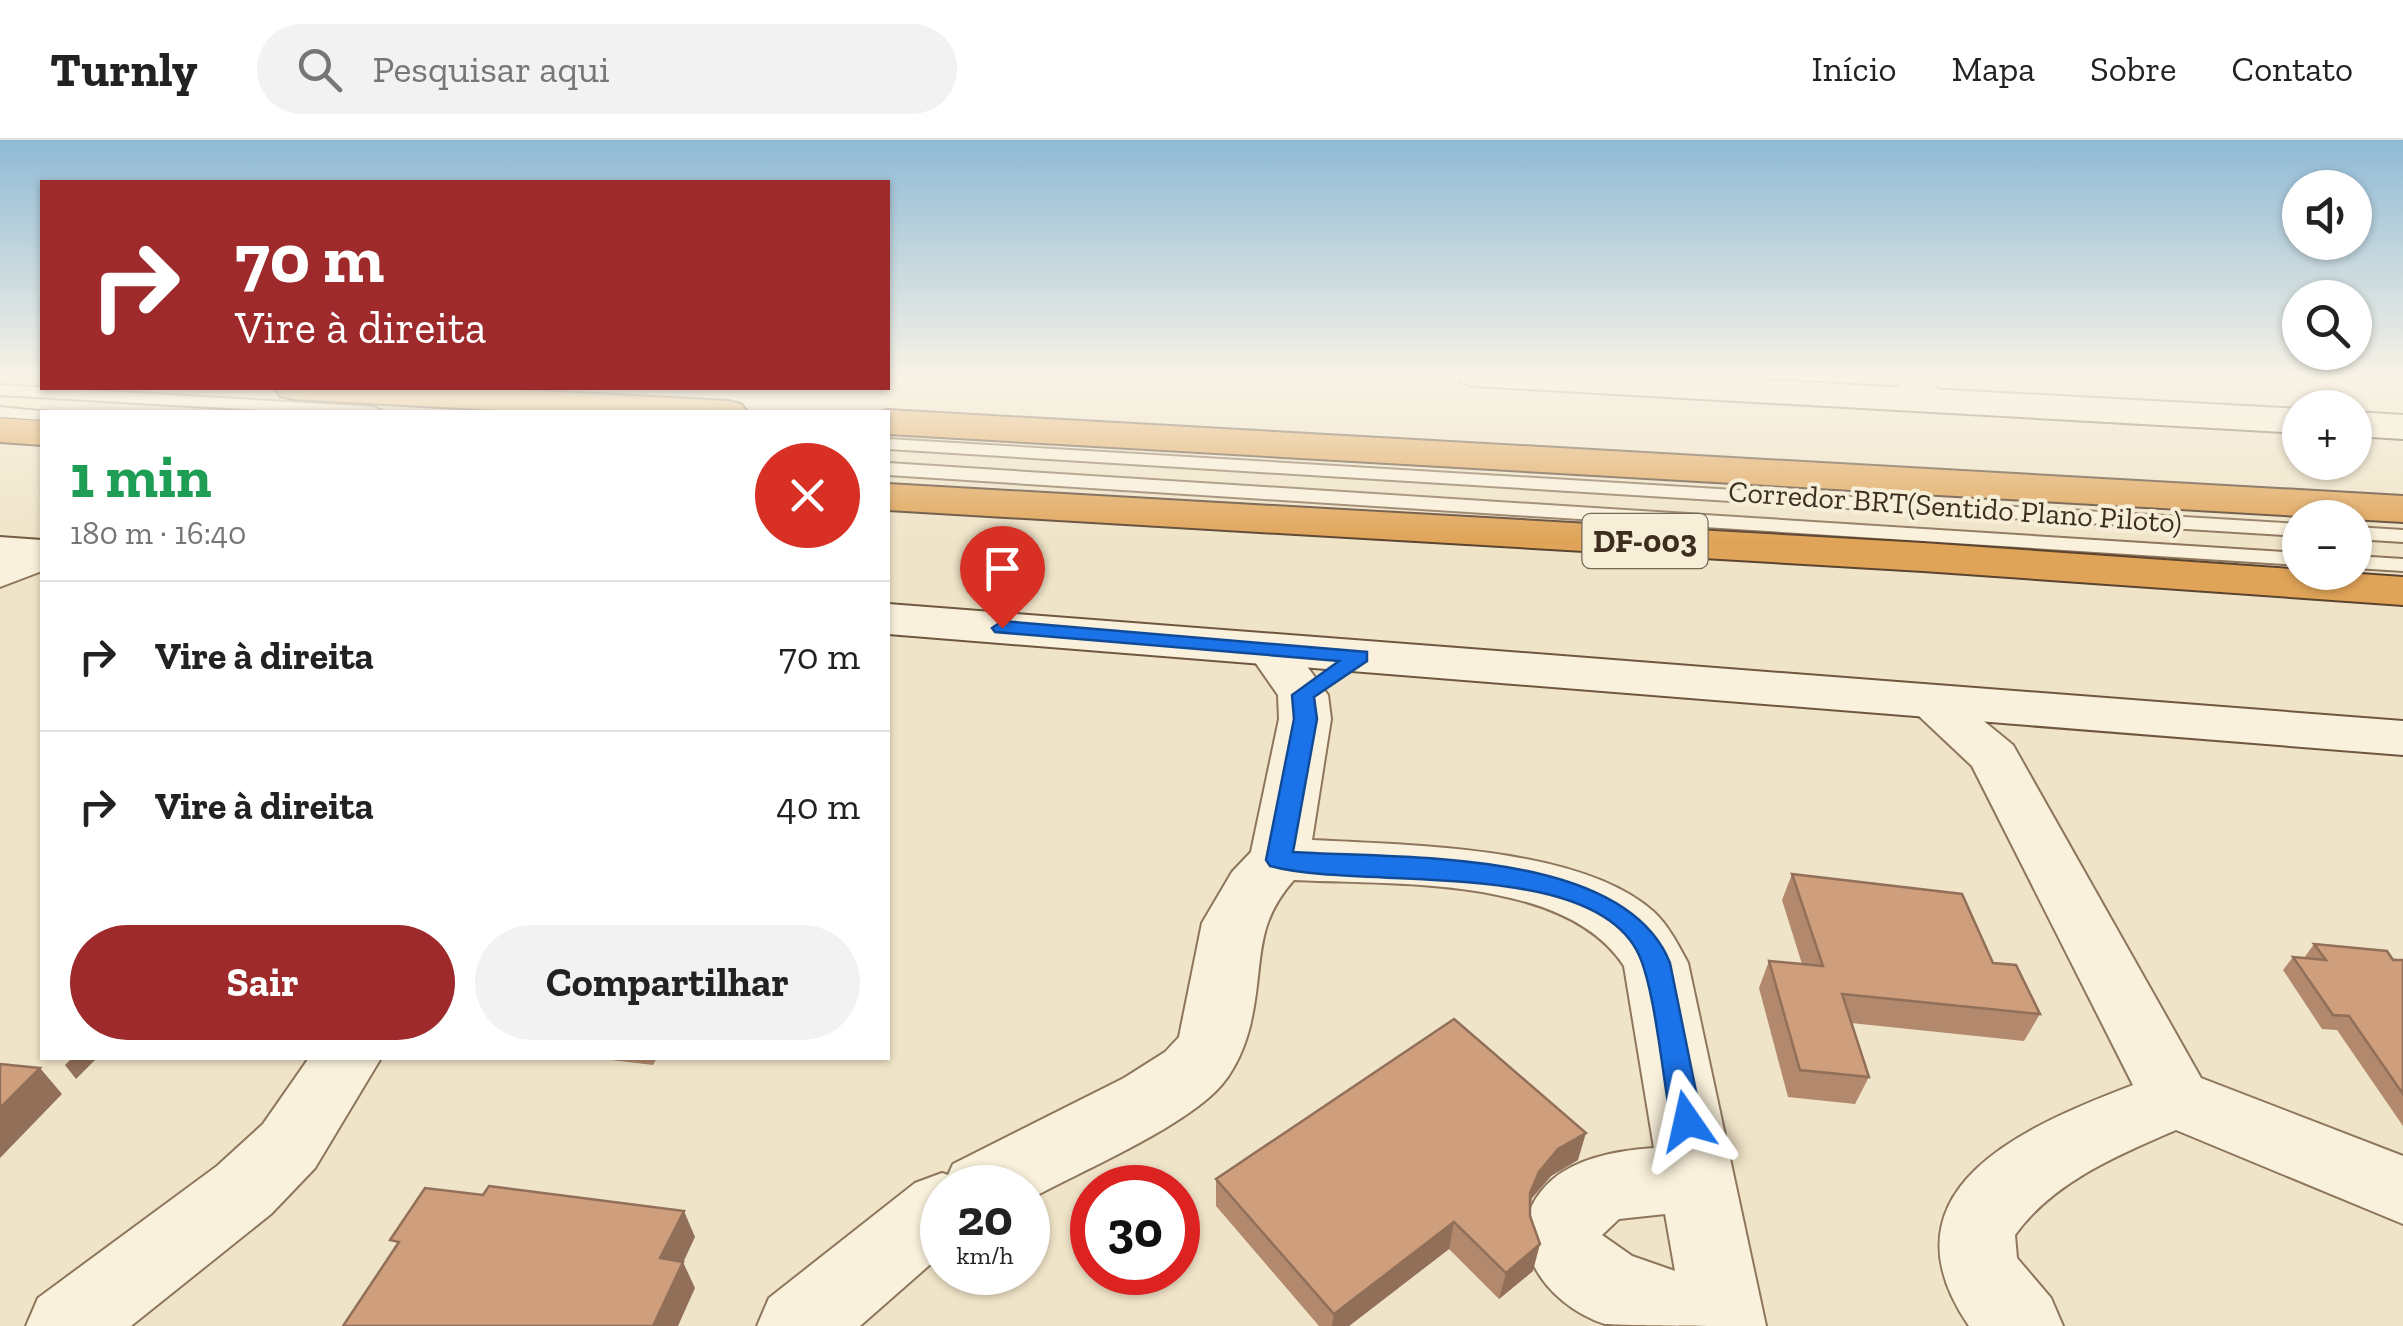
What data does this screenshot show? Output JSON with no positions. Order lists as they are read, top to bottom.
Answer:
{
  "streets": {
    "highway": ["DF-003"],
    "lane": ["Corredor BRT(Sentido Plano Piloto)"]
  },
  "page": {
    "header": "Turnly",
    "search": "Pesquisar aqui",
    "nav": [
      "Início",
      "Mapa",
      "Sobre",
      "Contato"
    ],
    "map_buttons": ["+", "−"],
    "turn": ["70 m", "Vire à direita"],
    "heading": ["1 min", "180 m · 16:40"],
    "list": [
      {
        "name": "Vire à direita",
        "value": "70 m"
      },
      {
        "name": "Vire à direita",
        "value": "40 m"
      }
    ],
    "buttons": ["Sair", "Compartilhar"],
    "speed": "20 km/h",
    "limit": "30"
  }
}
